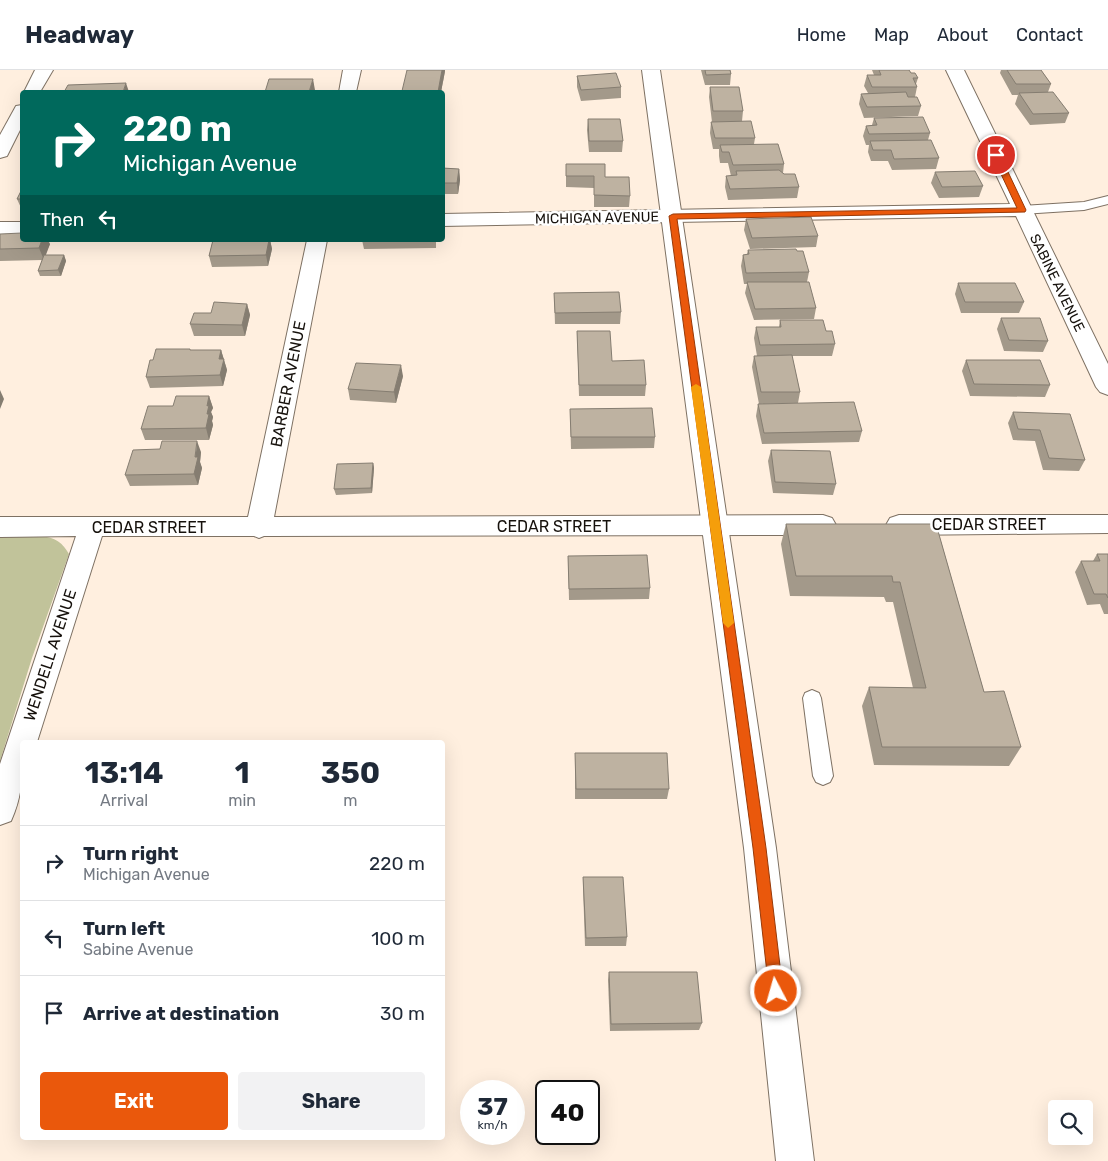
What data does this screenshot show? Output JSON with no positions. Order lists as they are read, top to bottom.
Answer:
{
  "streets": {
    "street": [
      "MICHIGAN AVENUE",
      "SABINE AVENUE",
      "BARBER AVENUE",
      "CEDAR STREET",
      "WENDELL AVENUE"
    ]
  },
  "crossings": [
    ["MICHIGAN AVENUE", "SABINE AVENUE"],
    ["BARBER AVENUE", "CEDAR STREET"],
    ["CEDAR STREET", "WENDELL AVENUE"]
  ],
  "page": {
    "header": "Headway",
    "nav": [
      "Home",
      "Map",
      "About",
      "Contact"
    ],
    "turn": ["220 m", "Michigan Avenue"],
    "then": "Then",
    "eta": [
      "13:14",
      "Arrival",
      "1",
      "min",
      "350",
      "m"
    ],
    "list": [
      {
        "name": "Turn right",
        "note": "Michigan Avenue",
        "value": "220 m"
      },
      {
        "name": "Turn left",
        "note": "Sabine Avenue",
        "value": "100 m"
      },
      {
        "name": "Arrive at destination",
        "value": "30 m"
      }
    ],
    "buttons": ["Exit", "Share"],
    "speed": "37 km/h",
    "limit": "40"
  }
}
